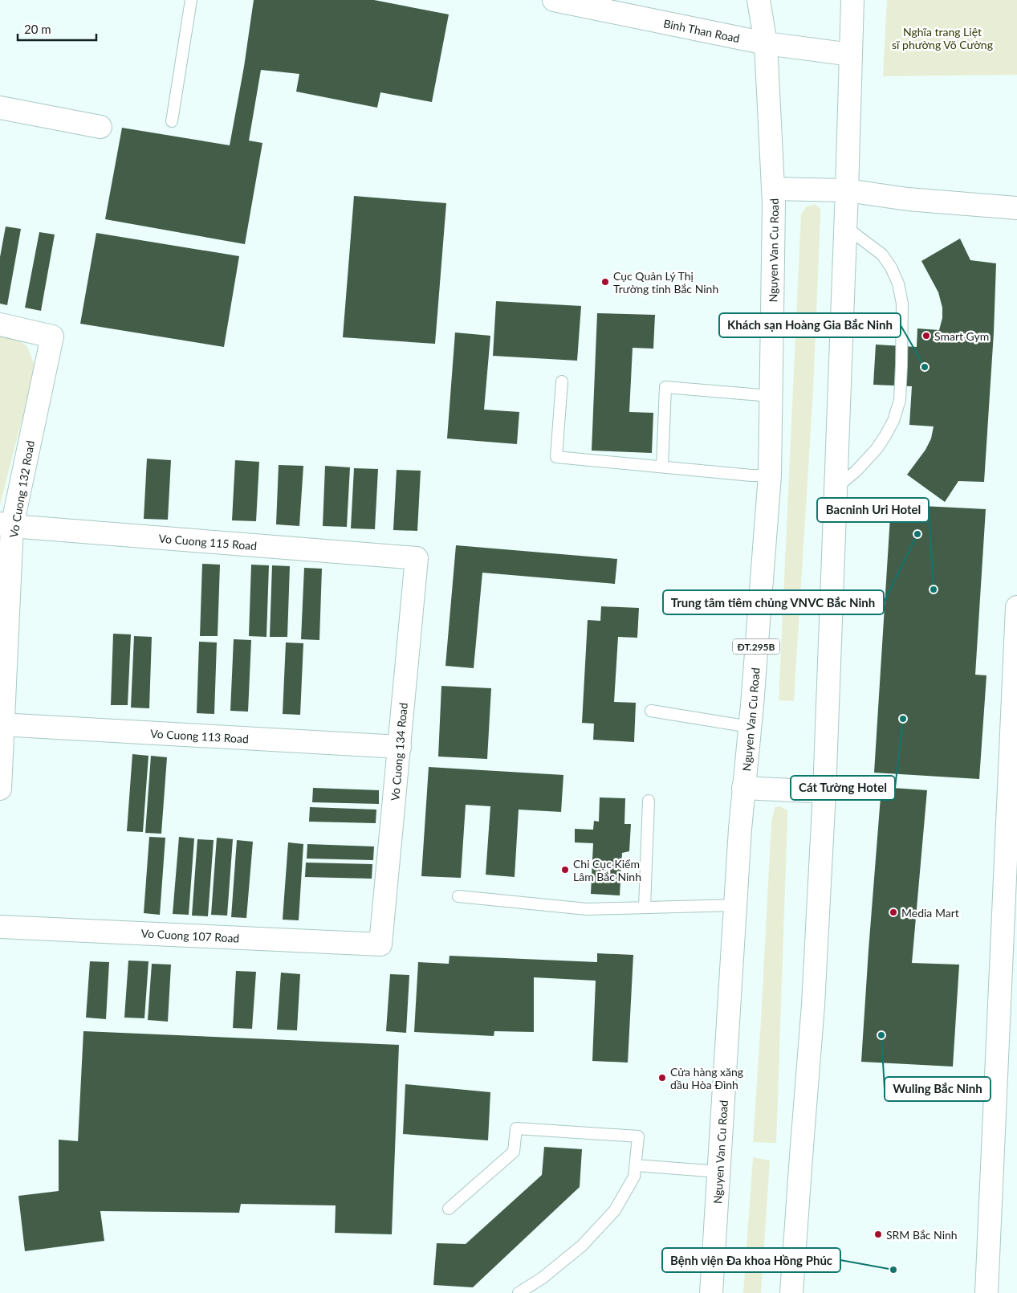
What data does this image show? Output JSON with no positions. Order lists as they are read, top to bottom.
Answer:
{
  "streets": {
    "street": [
      "Binh Than Road",
      "Nguyen Van Cu Road",
      "Vo Cuong 132 Road",
      "Vo Cuong 115 Road",
      "ĐT.295B",
      "Vo Cuong 113 Road",
      "Vo Cuong 134 Road",
      "Vo Cuong 107 Road"
    ]
  },
  "crossings": [
    ["Binh Than Road", "Nguyen Van Cu Road"],
    ["Vo Cuong 132 Road", "Vo Cuong 115 Road"],
    ["Vo Cuong 132 Road", "Vo Cuong 113 Road"],
    ["Vo Cuong 115 Road", "Vo Cuong 134 Road"],
    ["Vo Cuong 113 Road", "Vo Cuong 134 Road"],
    ["Vo Cuong 134 Road", "Vo Cuong 107 Road"]
  ],
  "parks": ["Nghĩa trang Liệt sĩ phường Võ Cường"],
  "places": [
    "Cục Quản Lý Thị Trường tỉnh Bắc Ninh",
    "Smart Gym",
    "Khách sạn Hoàng Gia Bắc Ninh",
    "Trung tâm tiêm chủng VNVC Bắc Ninh",
    "Bacninh Uri Hotel",
    "Cát Tường Hotel",
    "Chi Cục Kiểm Lâm Bắc Ninh",
    "Media Mart",
    "Wuling Bắc Ninh",
    "Cửa hàng xăng dầu Hòa Đình",
    "SRM Bắc Ninh",
    "Bệnh viện Đa khoa Hồng Phúc"
  ],
  "scale_bar": "20 m"
}
